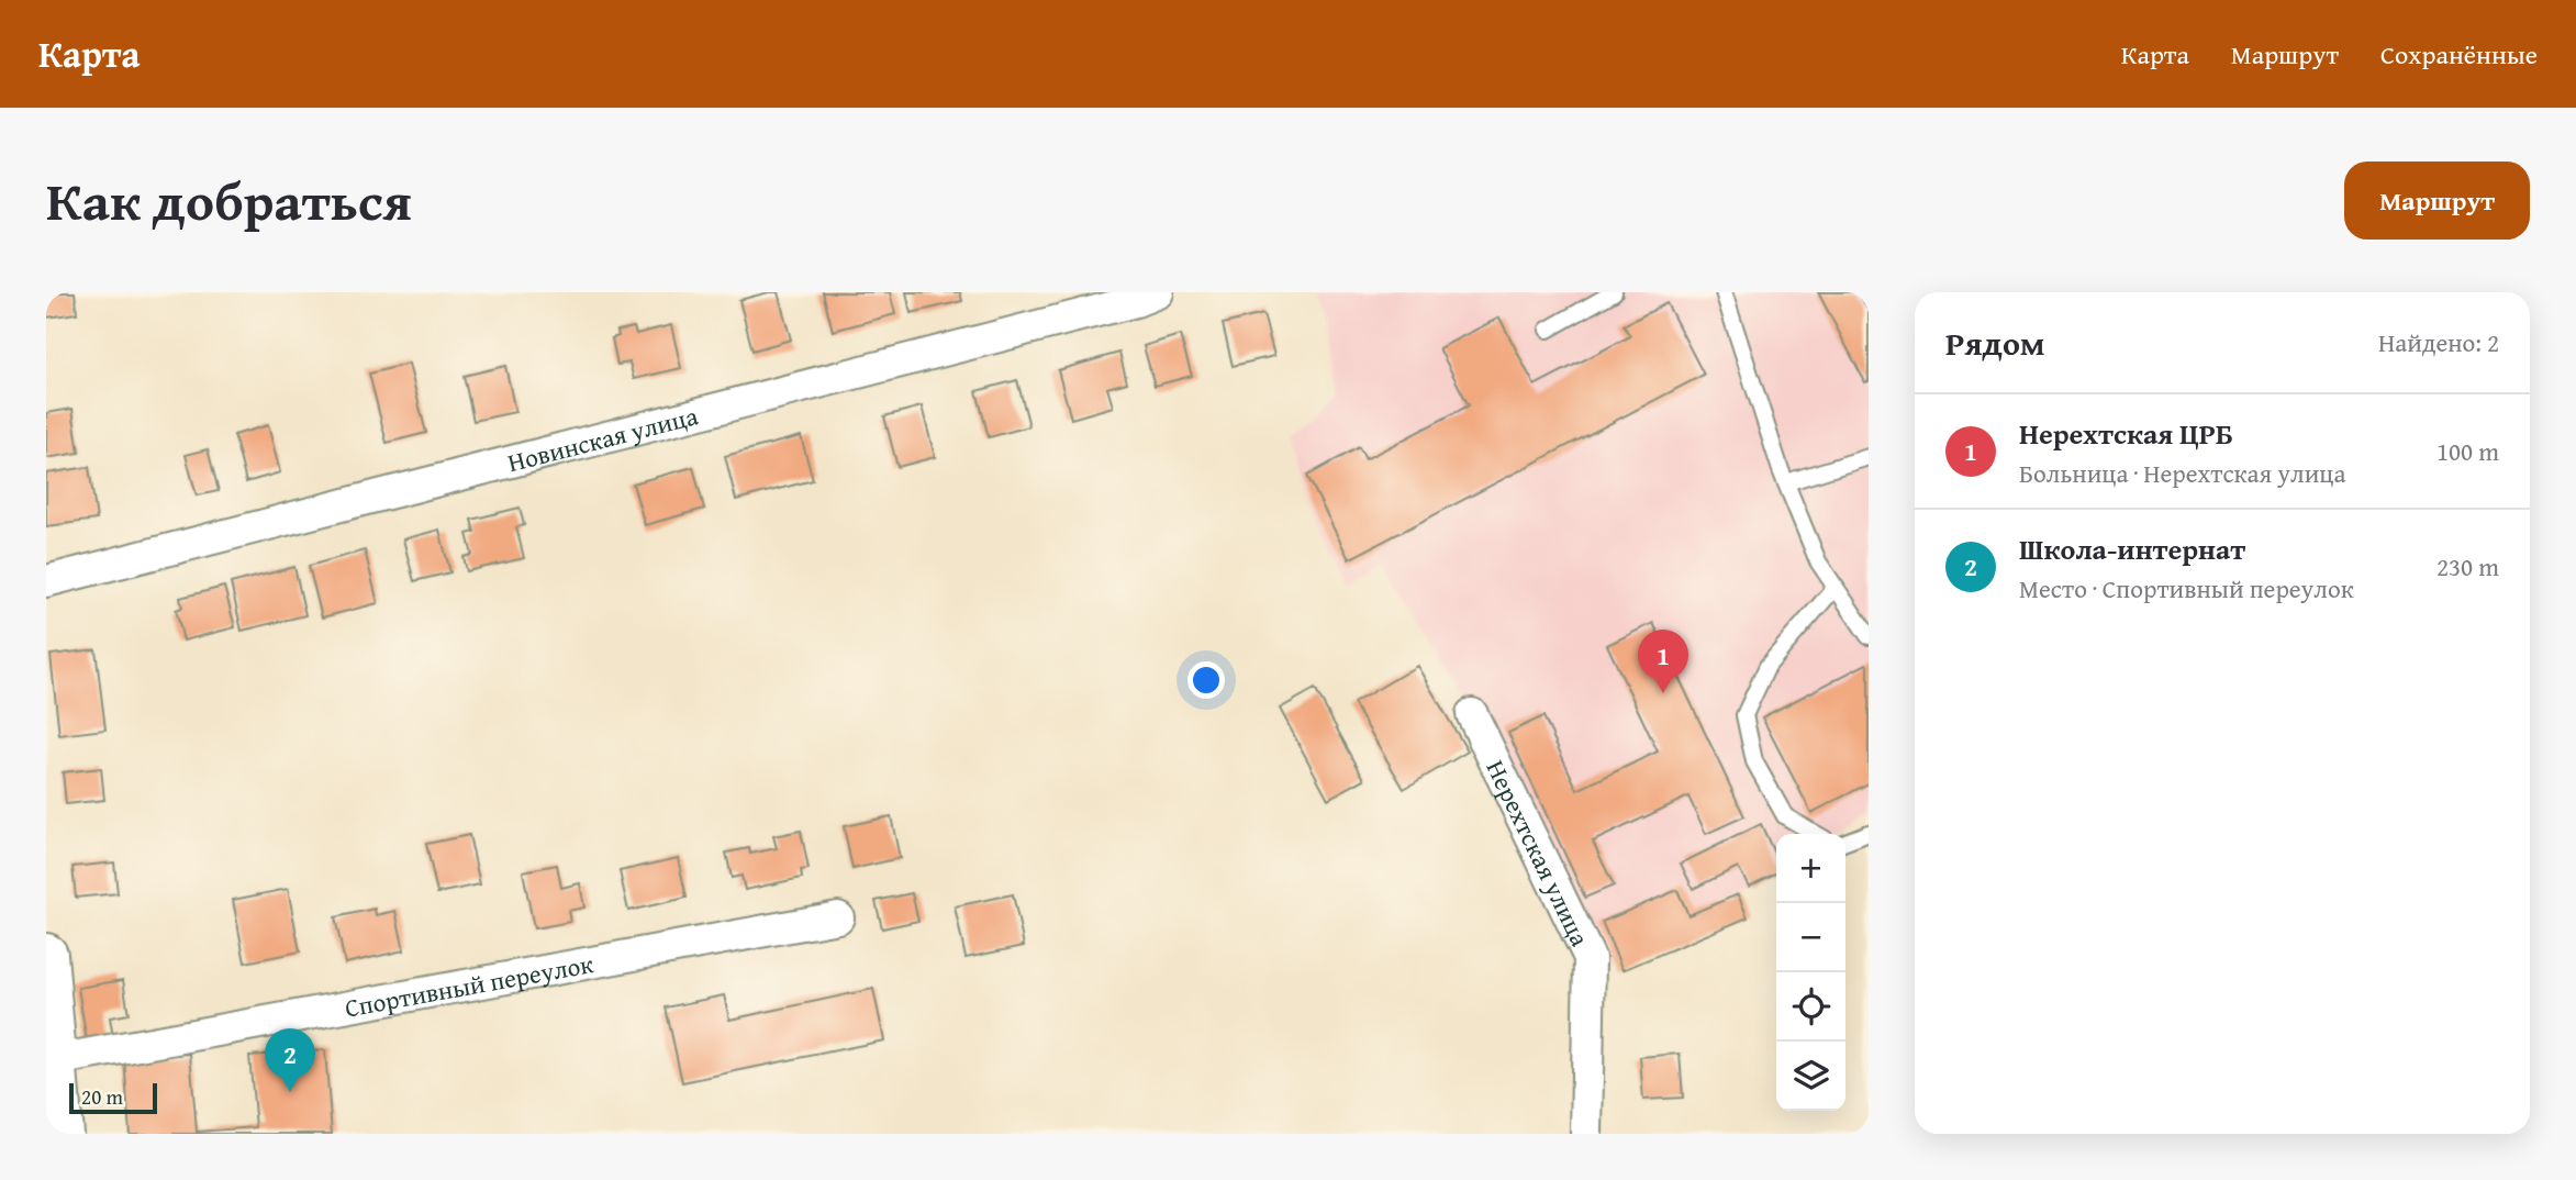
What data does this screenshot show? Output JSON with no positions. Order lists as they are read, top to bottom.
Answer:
{
  "streets": {
    "street": ["Новинская улица", "Нерехтская улица", "Спортивный переулок"]
  },
  "scale_bar": "20 m",
  "page": {
    "header": "Карта",
    "nav": ["Карта", "Маршрут", "Сохранённые"],
    "title": "Как добраться",
    "buttons": "Маршрут",
    "heading": ["Рядом", "Найдено: 2"],
    "list": [
      {
        "mark": "1",
        "name": "Нерехтская ЦРБ",
        "note": "Больница · Нерехтская улица",
        "value": "100 m"
      },
      {
        "mark": "2",
        "name": "Школа-интернат",
        "note": "Место · Спортивный переулок",
        "value": "230 m"
      }
    ],
    "pins": ["1", "2"],
    "map_buttons": ["+", "−"],
    "scale": "20 m"
  }
}
